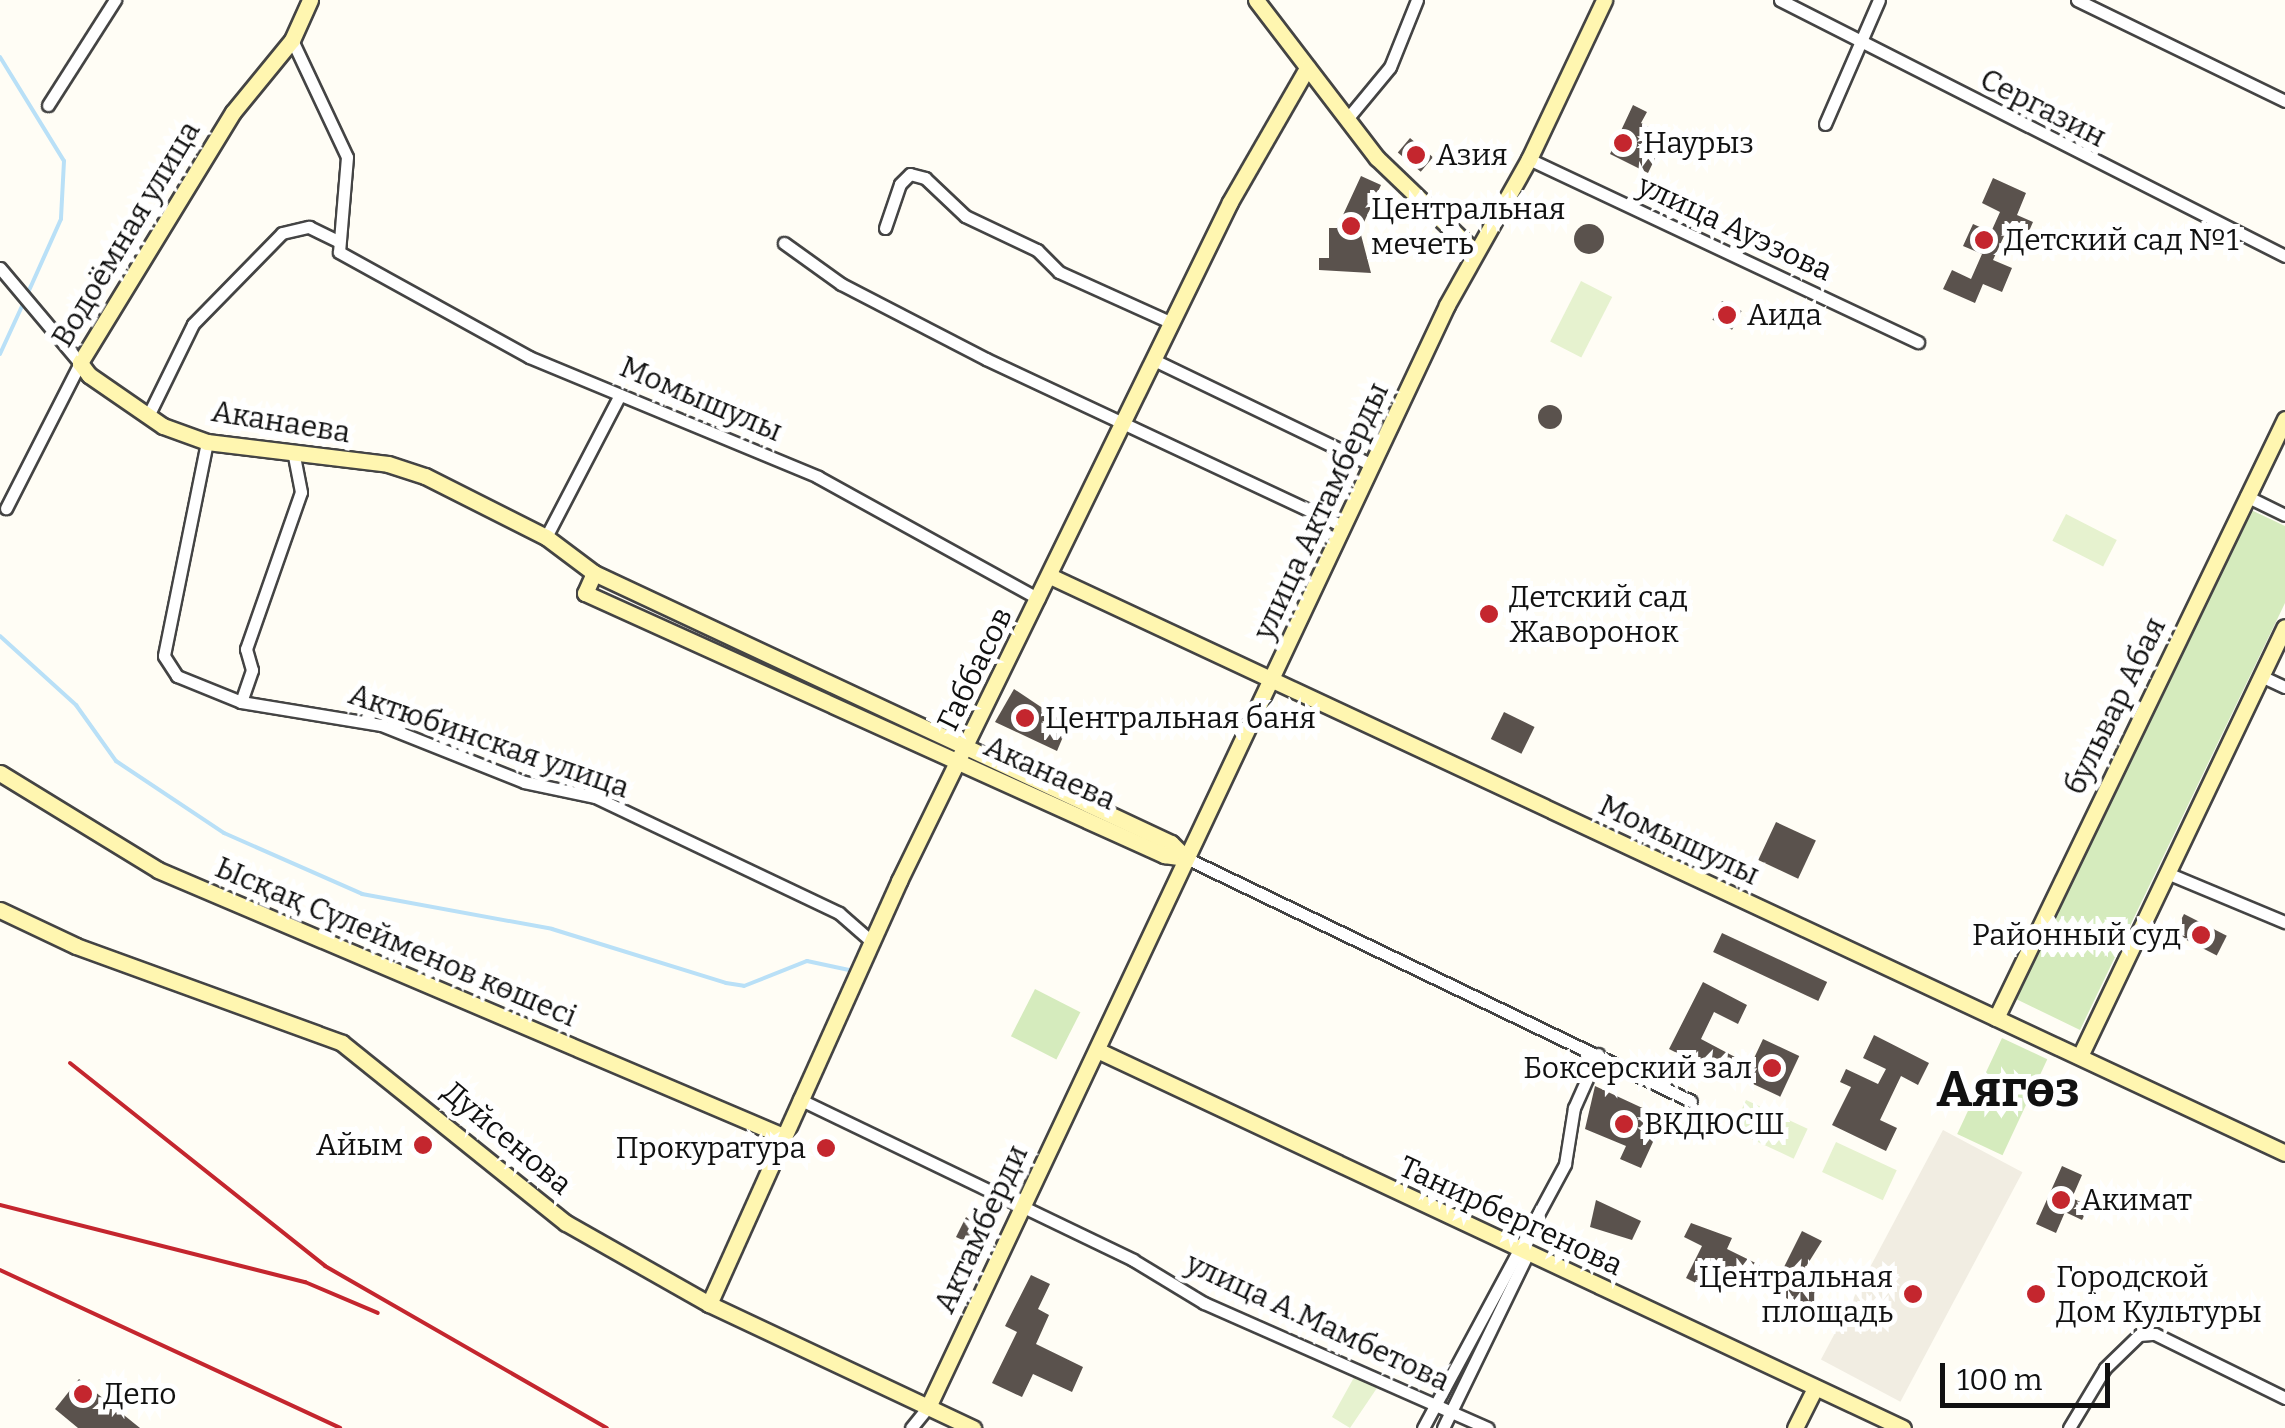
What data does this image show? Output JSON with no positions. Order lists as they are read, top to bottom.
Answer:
{
  "streets": {
    "main road": [
      "Водоёмная улица",
      "Момышулы",
      "Аканаева",
      "улица Актамберды",
      "Габбасов",
      "бульвар Абая",
      "Ысқақ Сүлейменов көшесі",
      "Дуйсенова",
      "Танирбергенова",
      "Актамберди"
    ],
    "street": [
      "Сергазин",
      "улица Ауэзова",
      "Актюбинская улица",
      "улица А.Мамбетова"
    ]
  },
  "crossings": [
    ["улица Ауэзова", "улица Актамберды"],
    ["Водоёмная улица", "Аканаева"],
    ["Момышулы", "Аканаева"],
    ["Момышулы", "улица Актамберды"],
    ["Момышулы", "Габбасов"],
    ["Момышулы", "бульвар Абая"],
    ["Аканаева", "улица Актамберды"],
    ["Аканаева", "Габбасов"],
    ["Аканаева", "Актюбинская улица"],
    ["улица Актамберды", "Танирбергенова"],
    ["улица Актамберды", "Актамберди"],
    ["Габбасов", "Актюбинская улица"],
    ["Габбасов", "Ысқақ Сүлейменов көшесі"],
    ["Габбасов", "Дуйсенова"],
    ["Габбасов", "улица А.Мамбетова"],
    ["Дуйсенова", "Актамберди"],
    ["Танирбергенова", "Актамберди"],
    ["Актамберди", "улица А.Мамбетова"]
  ],
  "districts": ["Аягөз"],
  "places": [
    "Наурыз",
    "Азия",
    "Центральная мечеть",
    "Детский сад №1",
    "Аида",
    "Детский сад Жаворонок",
    "Центральная баня",
    "Районный суд",
    "Боксерский зал",
    "ВКДЮСШ",
    "Айым",
    "Прокуратура",
    "Акимат",
    "Центральная площадь",
    "Городской Дом Культуры",
    "Депо"
  ],
  "scale_bar": "100 m"
}
